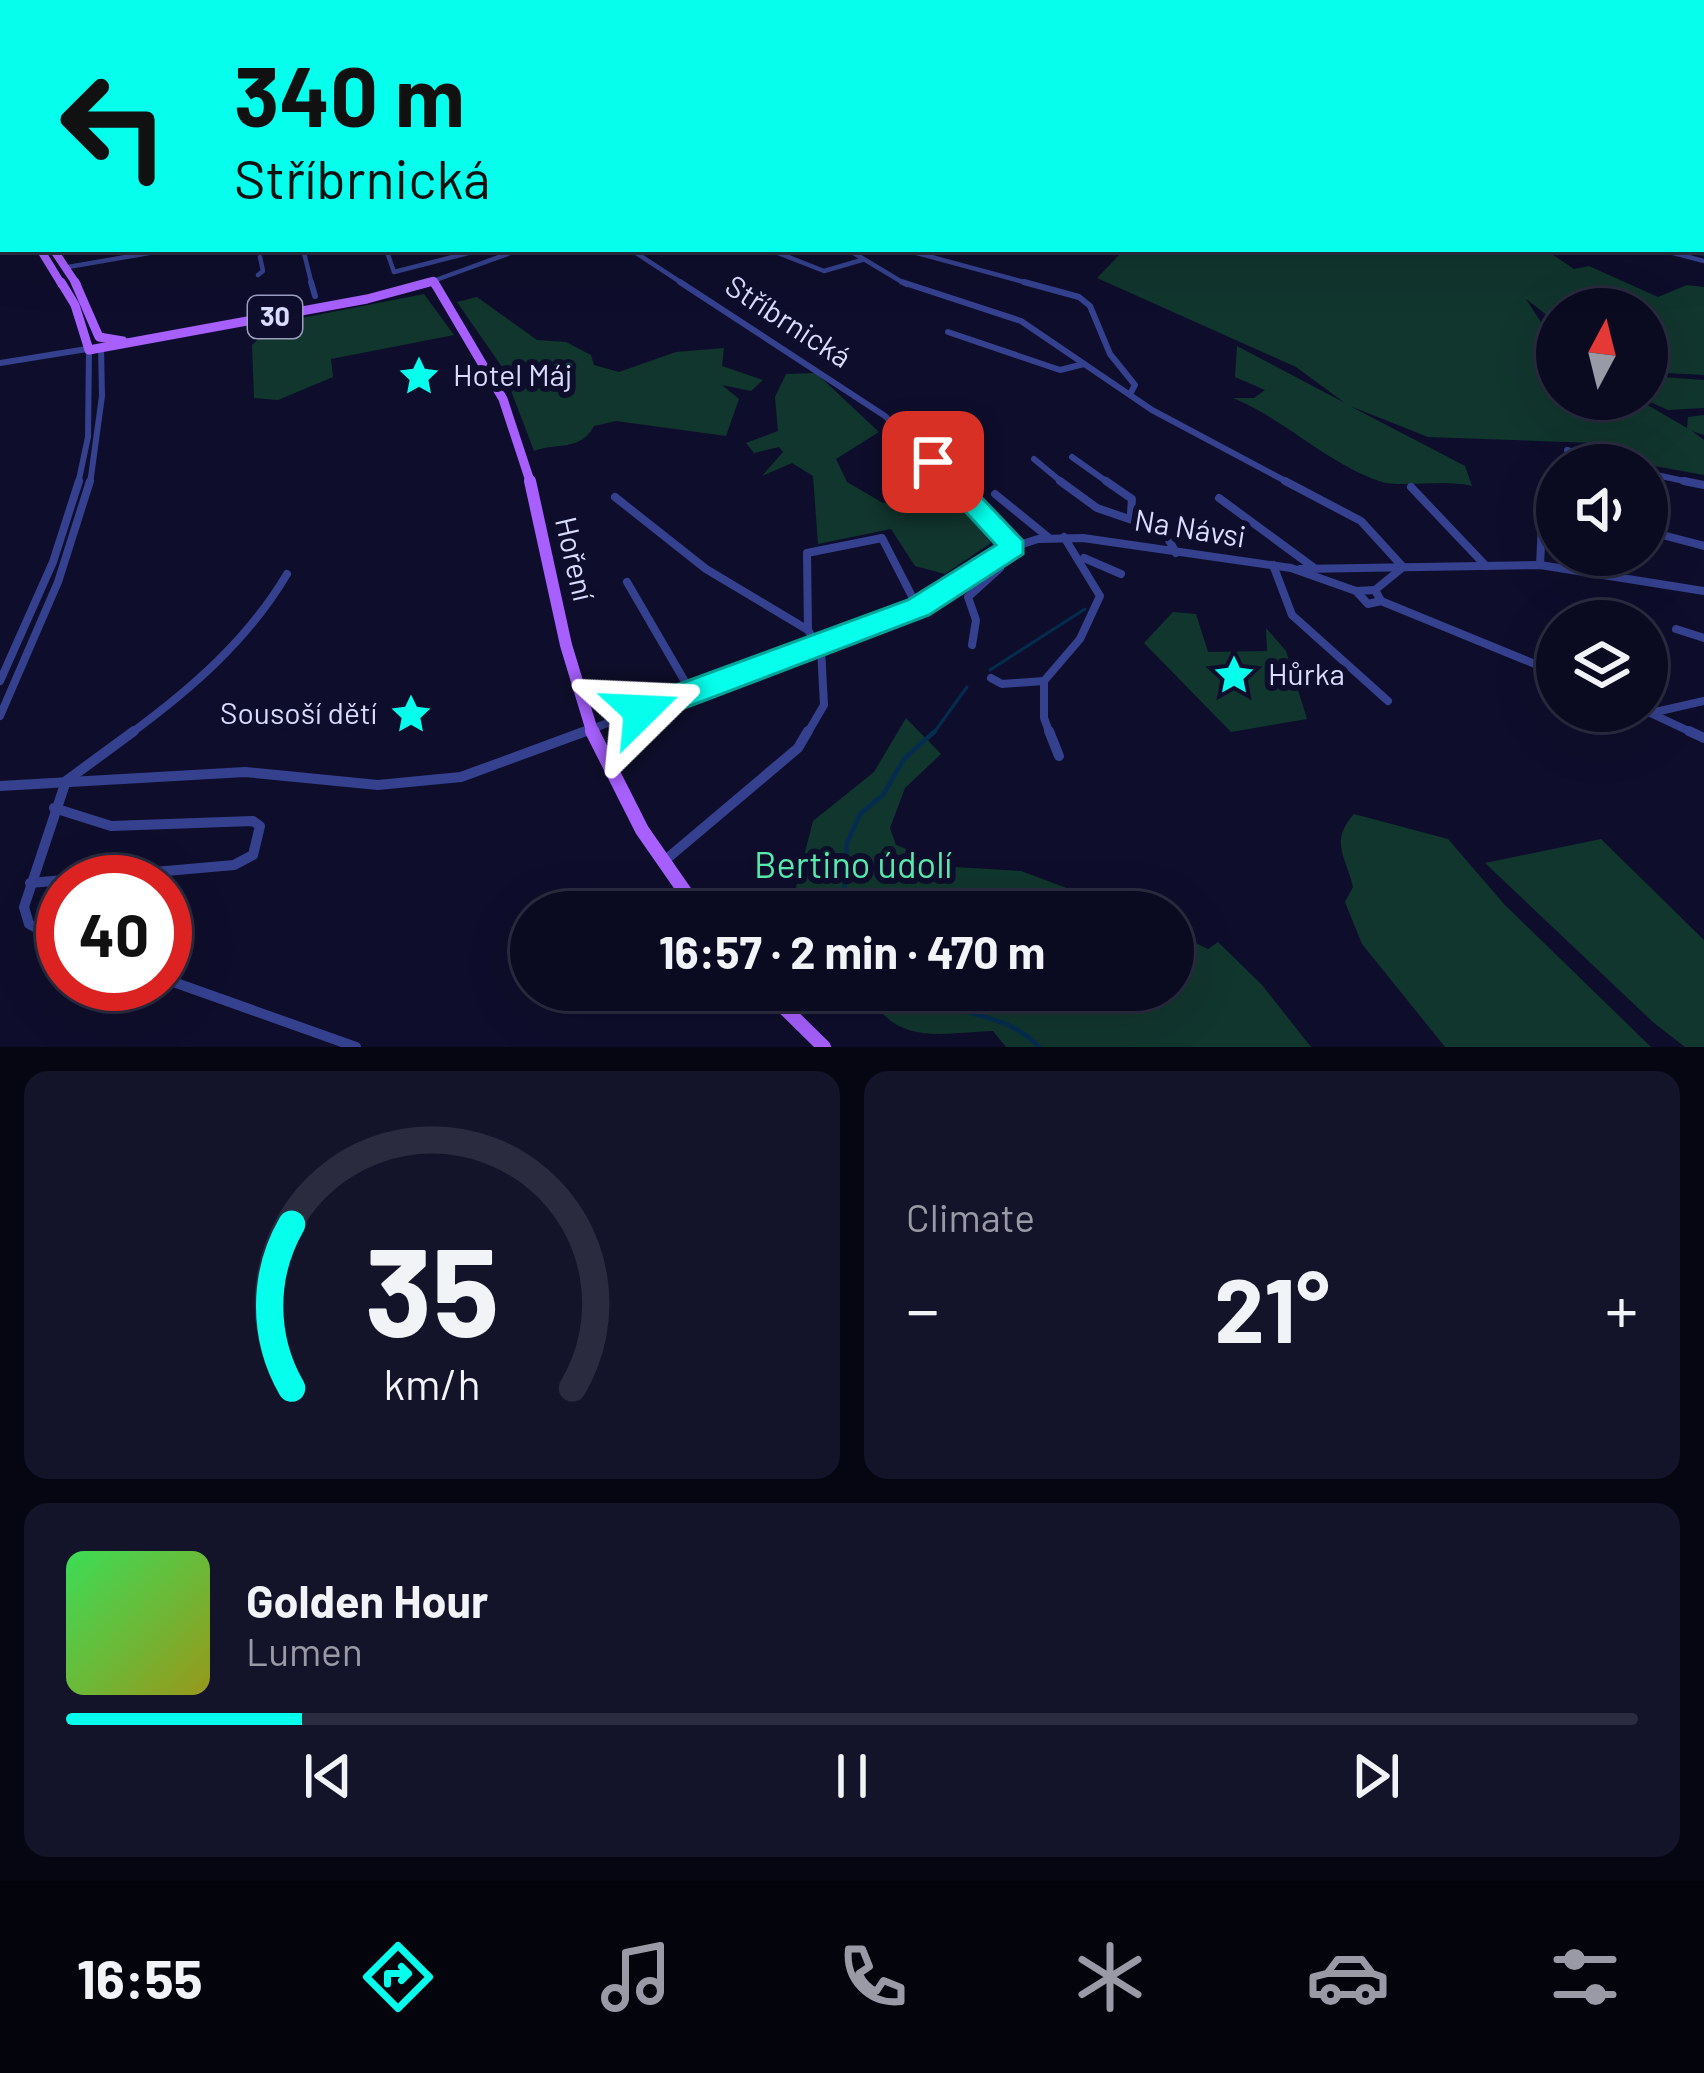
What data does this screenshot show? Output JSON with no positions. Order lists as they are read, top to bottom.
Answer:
{
  "streets": {
    "main road": ["30", "Hoření"],
    "street": ["Stříbrnická", "Na Návsi"]
  },
  "crossings": [
    ["30", "Hoření"],
    ["Stříbrnická", "Na Návsi"],
    ["Na Návsi", "Hoření"]
  ],
  "parks": ["Bertino údolí"],
  "places": {
    "place": ["Hotel Máj", "Hůrka", "Sousoší dětí"]
  },
  "north": "top",
  "page": {
    "turn": ["340 m", "Stříbrnická"],
    "limit": "40",
    "trip": "16:57 · 2 min · 470 m",
    "tile": "Climate",
    "heat": ["−", "21°", "+"],
    "song": ["Golden Hour", "Lumen"],
    "tabs": "16:55",
    "gauge": ["35", "km/h"]
  }
}
